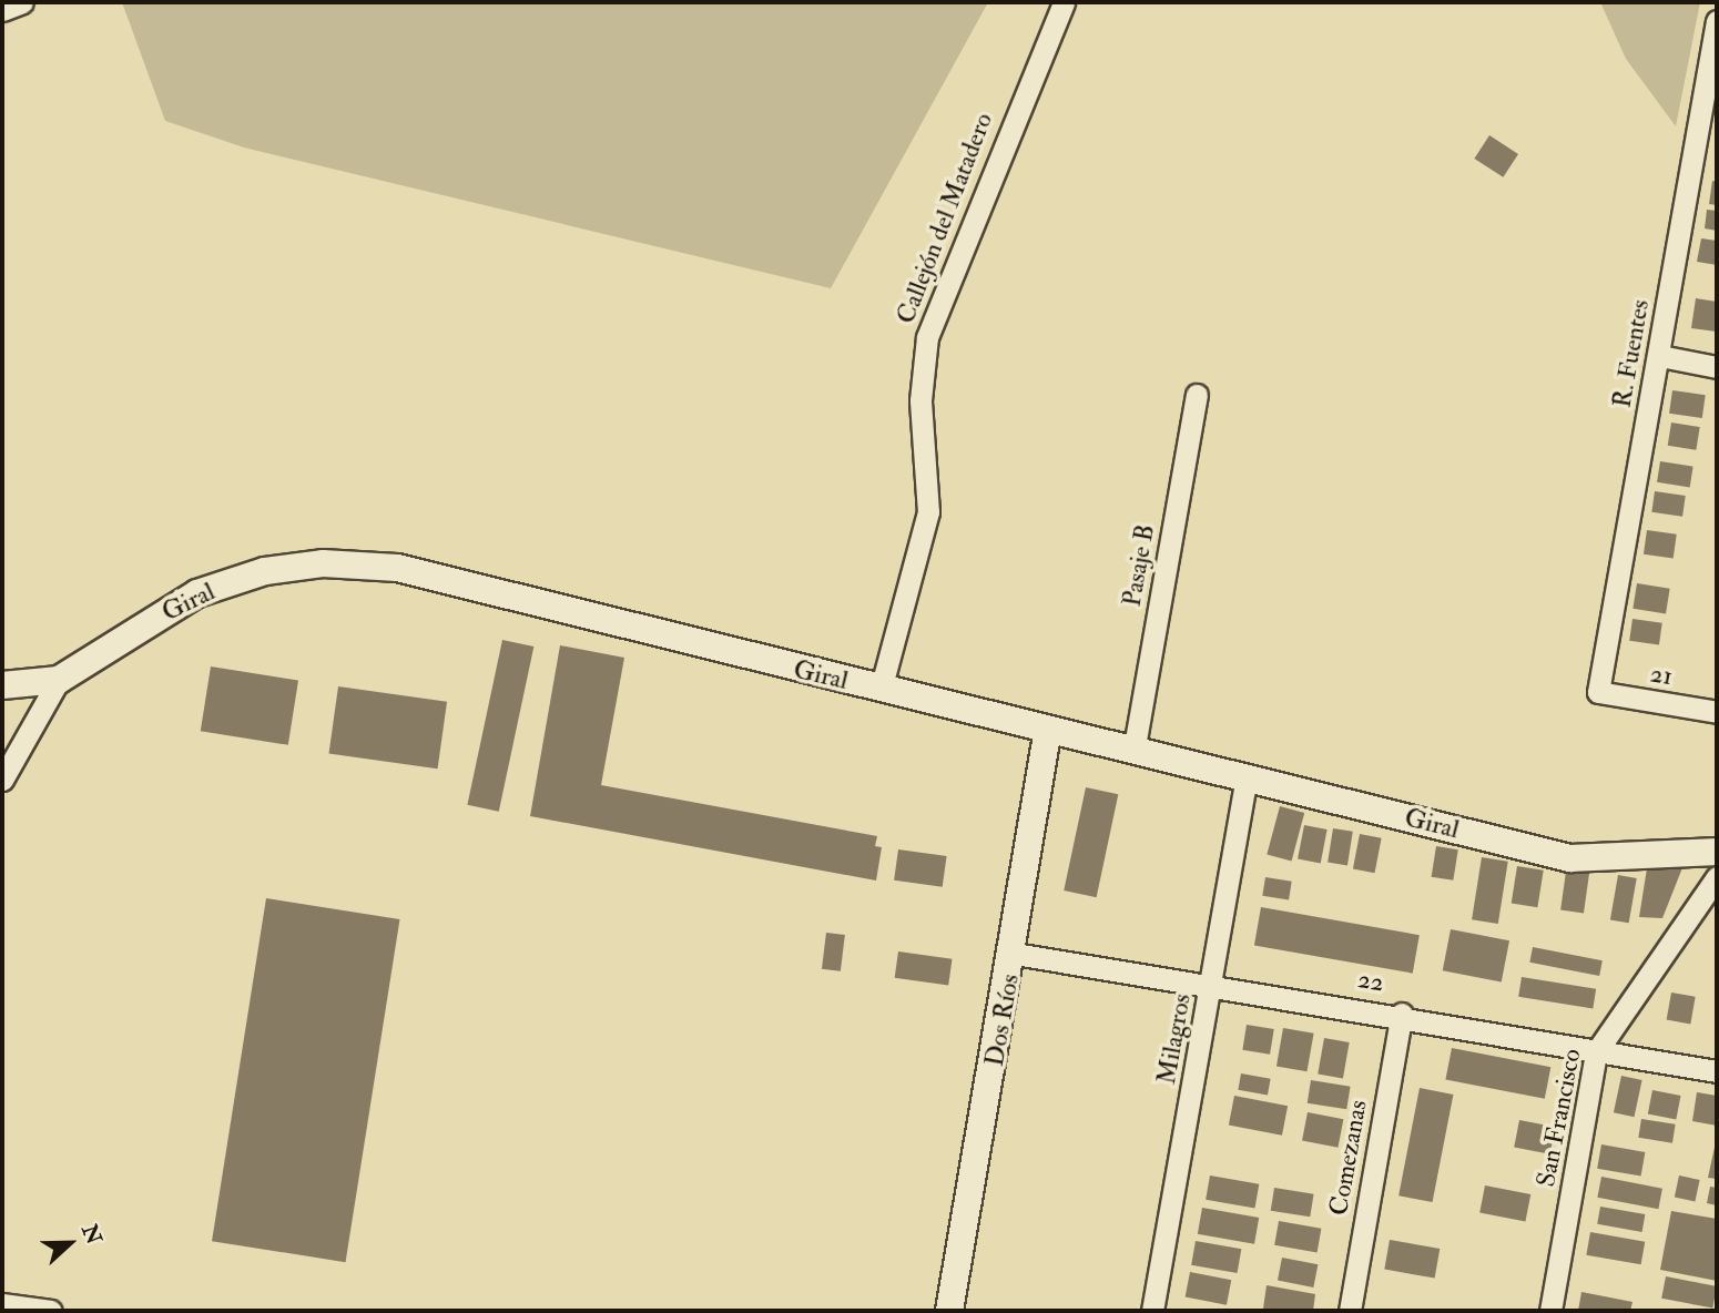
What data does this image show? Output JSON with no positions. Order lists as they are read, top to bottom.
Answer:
{
  "streets": {
    "street": [
      "Callejón del Matadero",
      "R. Fuentes",
      "Pasaje B",
      "Giral",
      "21",
      "22",
      "Dos Ríos",
      "Milagros",
      "San Francisco",
      "Comezanas"
    ]
  },
  "crossings": [
    ["Callejón del Matadero", "Giral"],
    ["R. Fuentes", "21"],
    ["Pasaje B", "Giral"],
    ["Giral", "Dos Ríos"],
    ["Giral", "Milagros"],
    ["22", "Dos Ríos"],
    ["22", "Milagros"],
    ["22", "San Francisco"],
    ["22", "Comezanas"]
  ],
  "north": "right"
}
